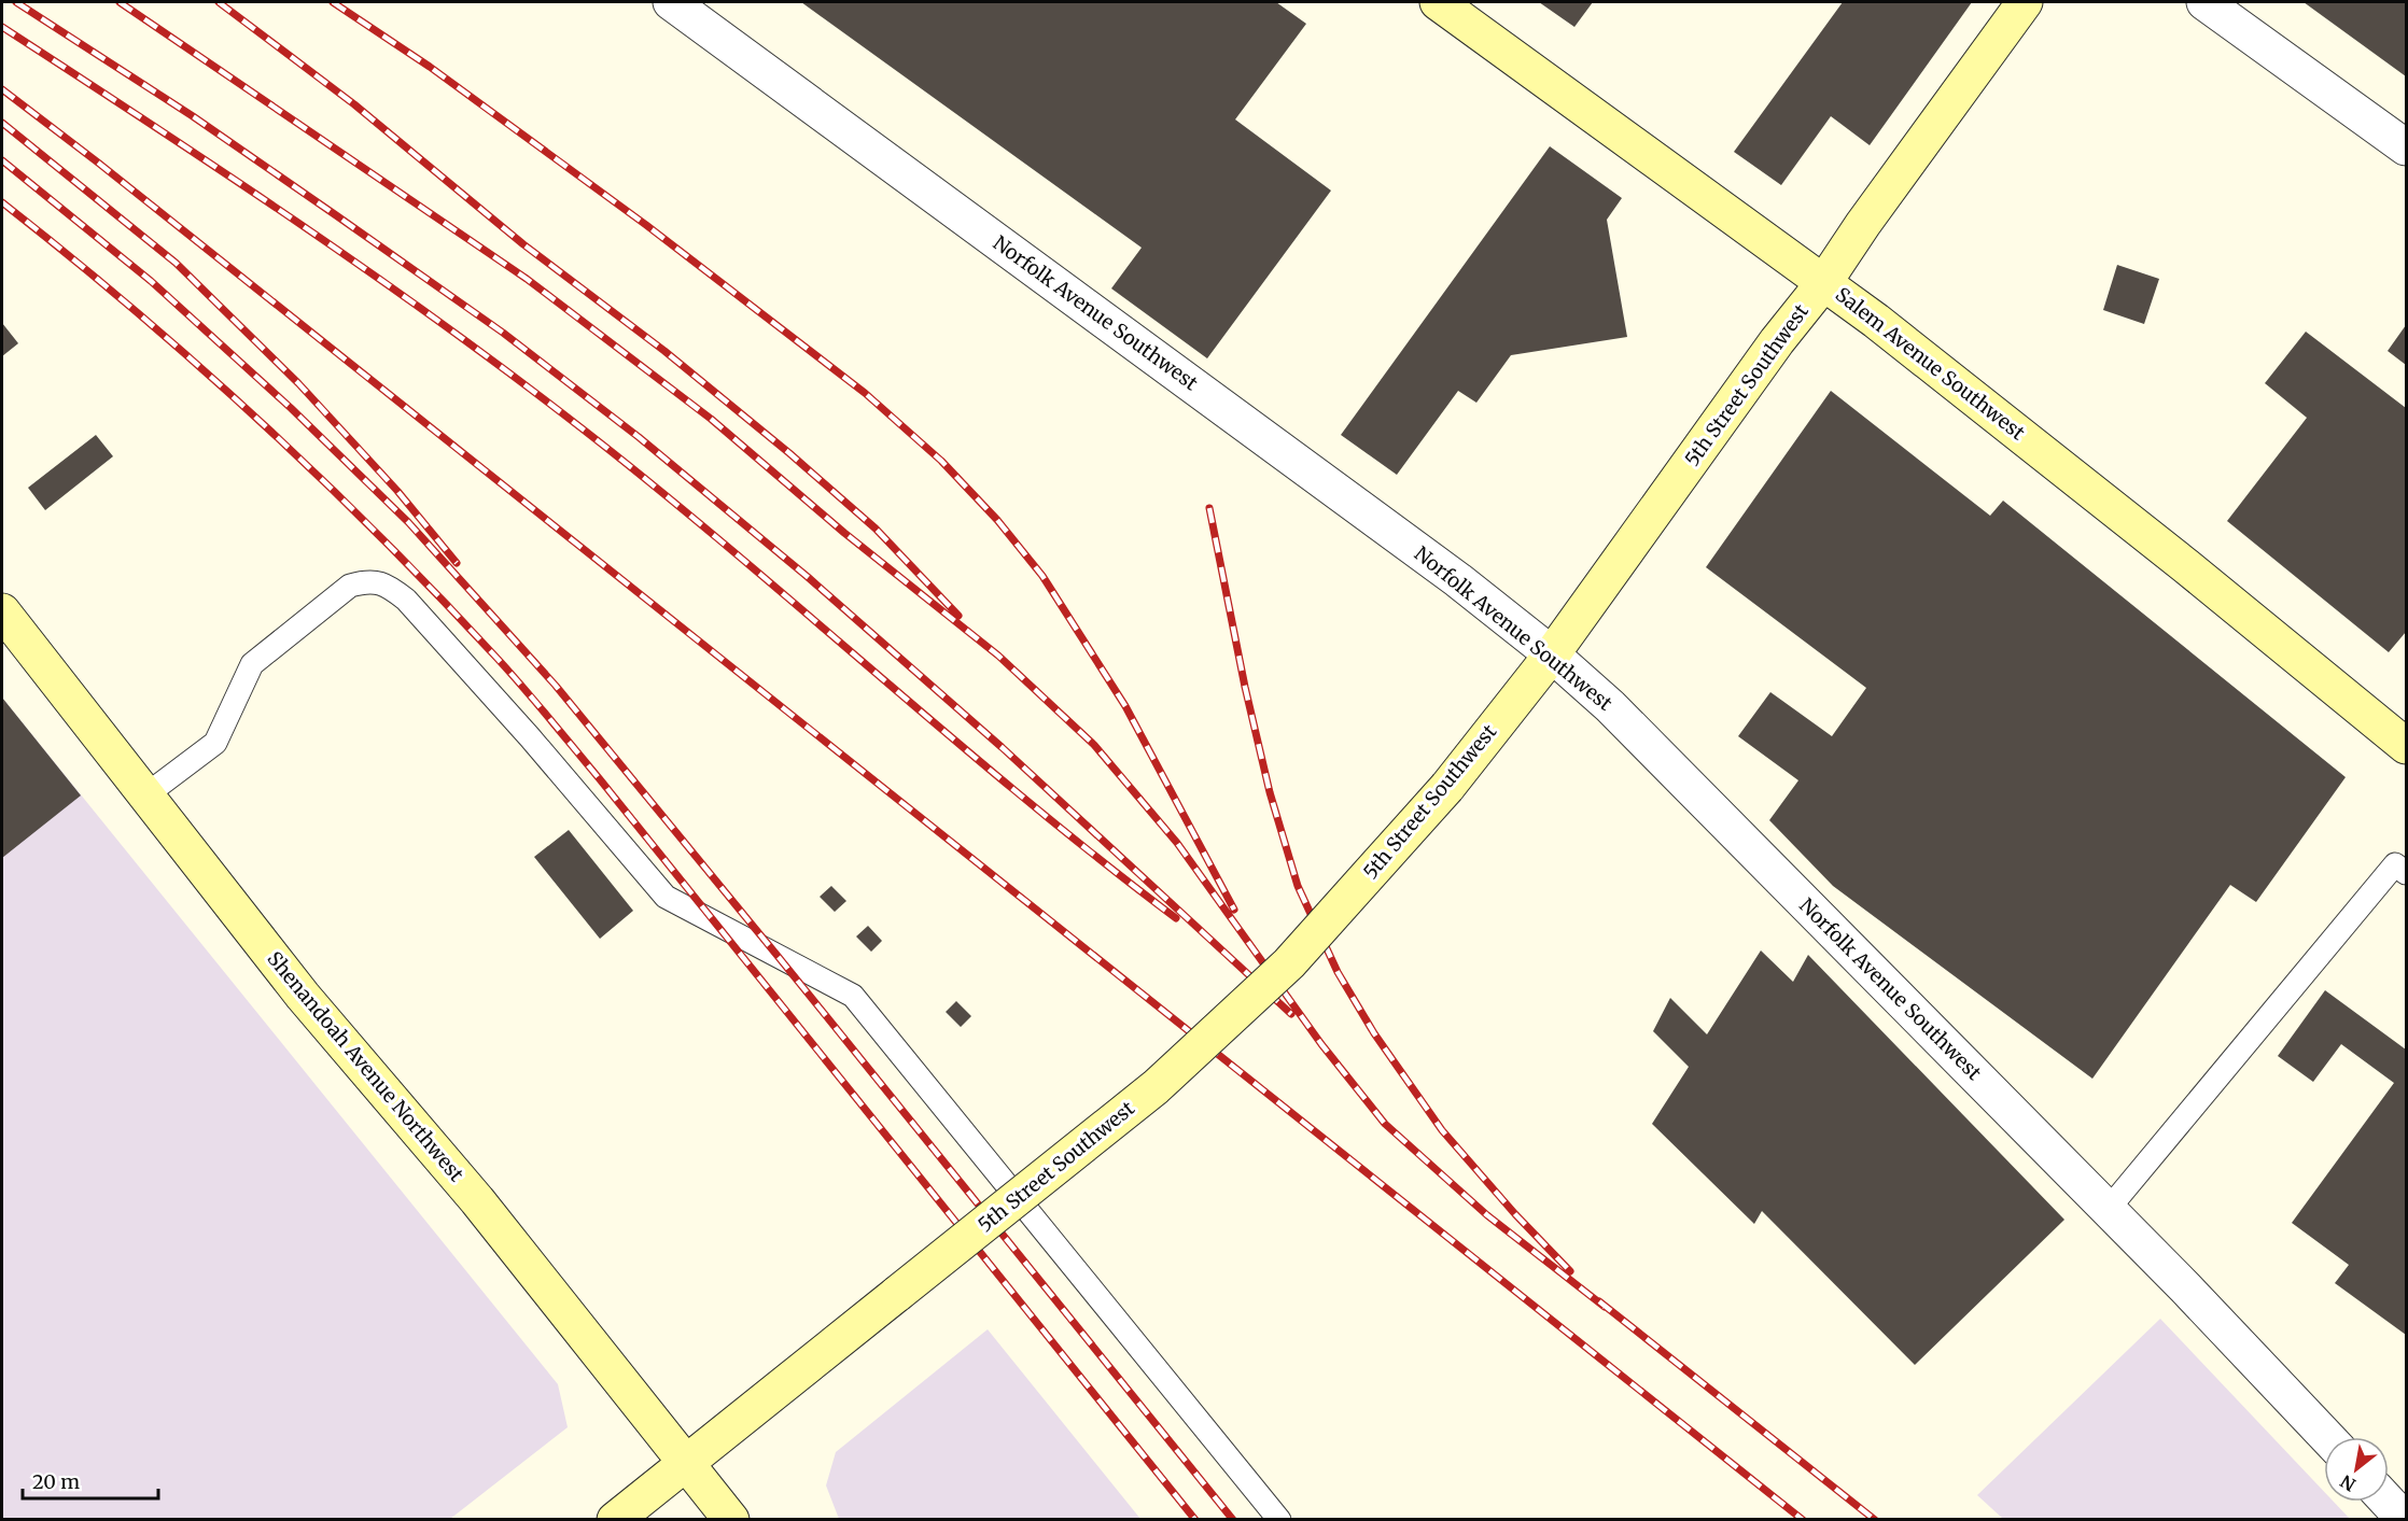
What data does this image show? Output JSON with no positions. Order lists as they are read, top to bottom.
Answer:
{
  "streets": {
    "street": [
      "Norfolk Avenue Southwest",
      "Salem Avenue Southwest",
      "5th Street Southwest",
      "Shenandoah Avenue Northwest"
    ]
  },
  "crossings": [
    ["Norfolk Avenue Southwest", "5th Street Southwest"],
    ["Salem Avenue Southwest", "5th Street Southwest"],
    ["5th Street Southwest", "Shenandoah Avenue Northwest"]
  ],
  "scale_bar": "20 m",
  "north": "bottom left"
}
